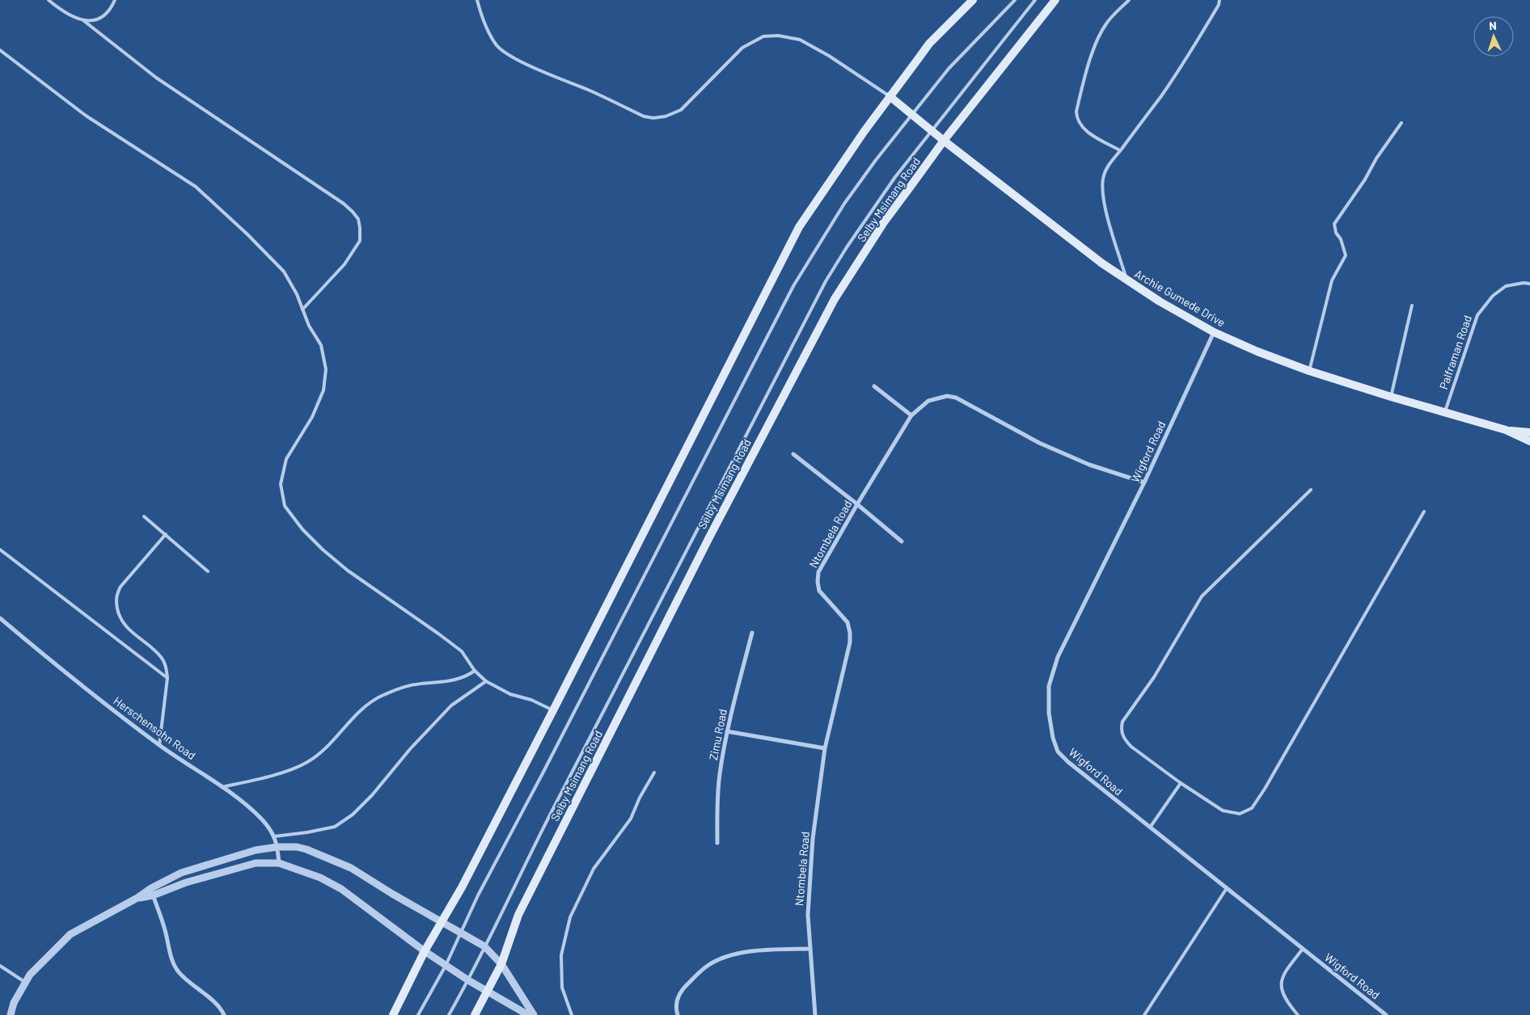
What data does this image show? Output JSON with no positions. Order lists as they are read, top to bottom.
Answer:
{
  "streets": {
    "main road": ["Selby Msimang Road", "Archie Gumede Drive"],
    "street": [
      "Wigford Road",
      "Ntombela Road",
      "Herschensohn Road",
      "Zimu Road"
    ],
    "lane": ["Palframan Road"]
  },
  "crossings": [
    ["Selby Msimang Road", "Archie Gumede Drive"],
    ["Archie Gumede Drive", "Palframan Road"],
    ["Archie Gumede Drive", "Wigford Road"],
    ["Wigford Road", "Ntombela Road"]
  ],
  "north": "top"
}
